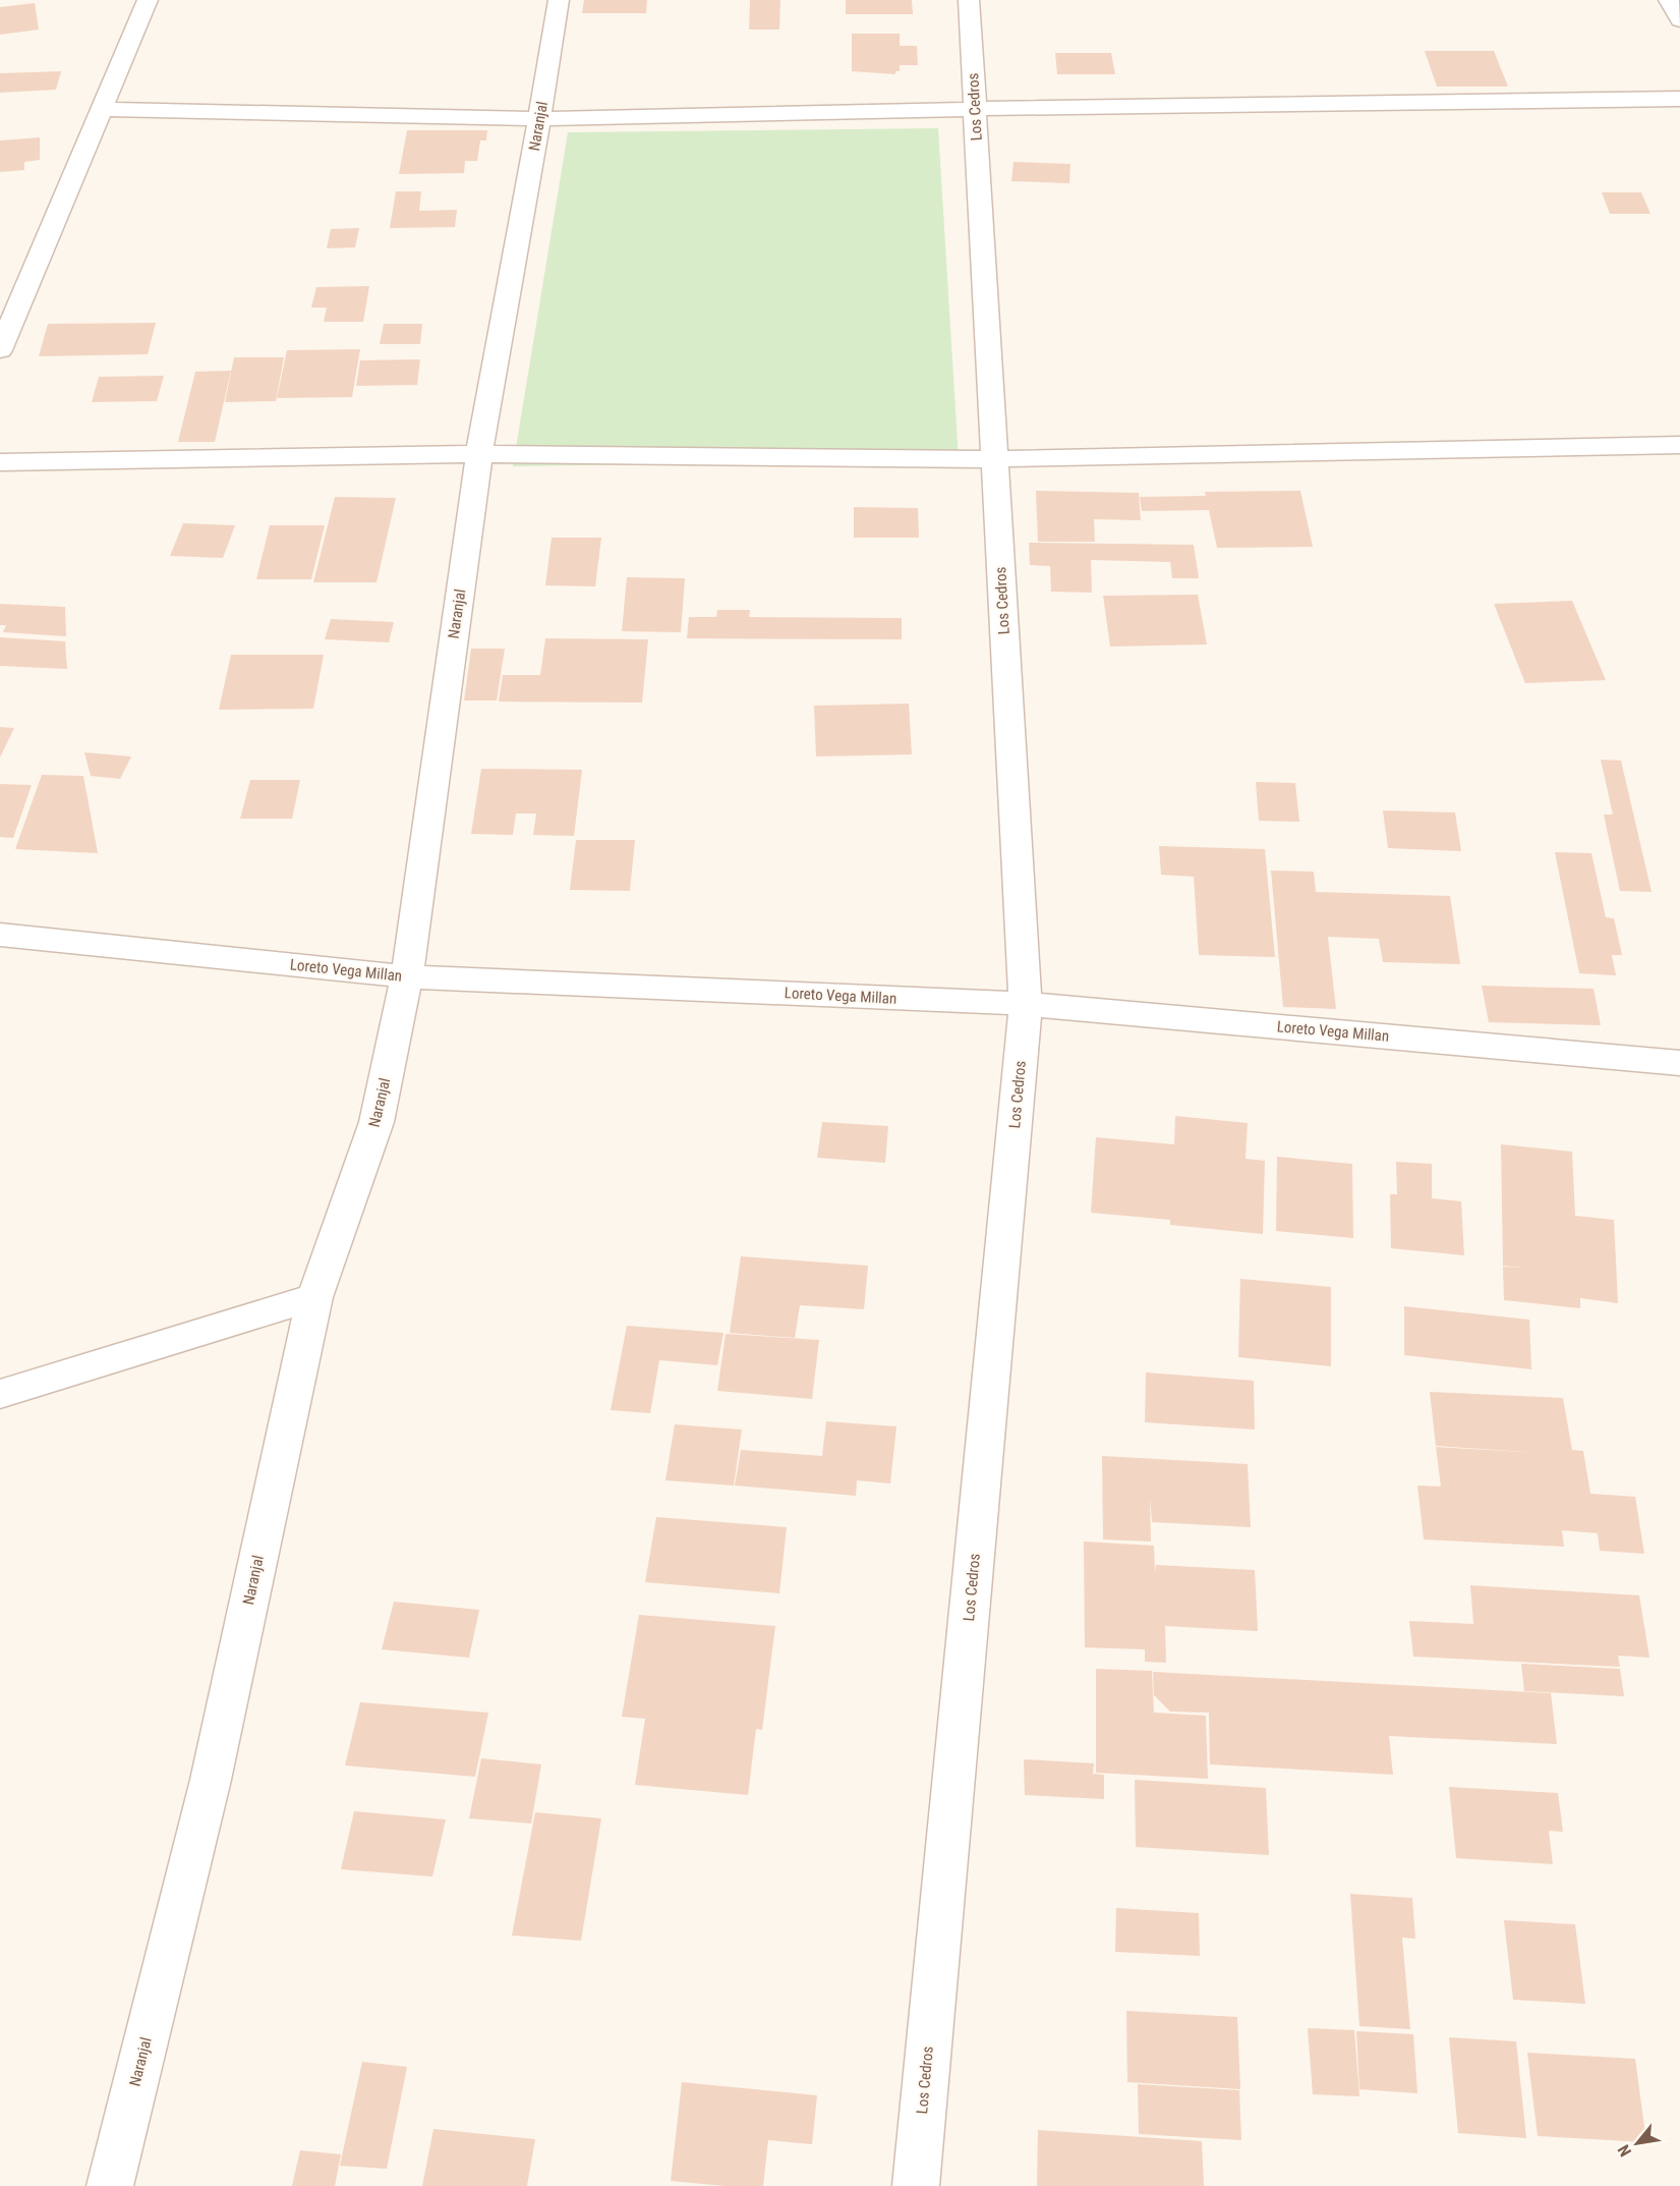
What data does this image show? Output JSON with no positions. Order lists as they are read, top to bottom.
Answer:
{
  "streets": {
    "street": ["Los Cedros", "Naranjal", "Loreto Vega Millan"]
  },
  "crossings": [
    ["Los Cedros", "Loreto Vega Millan"],
    ["Naranjal", "Loreto Vega Millan"]
  ],
  "north": "bottom left"
}
